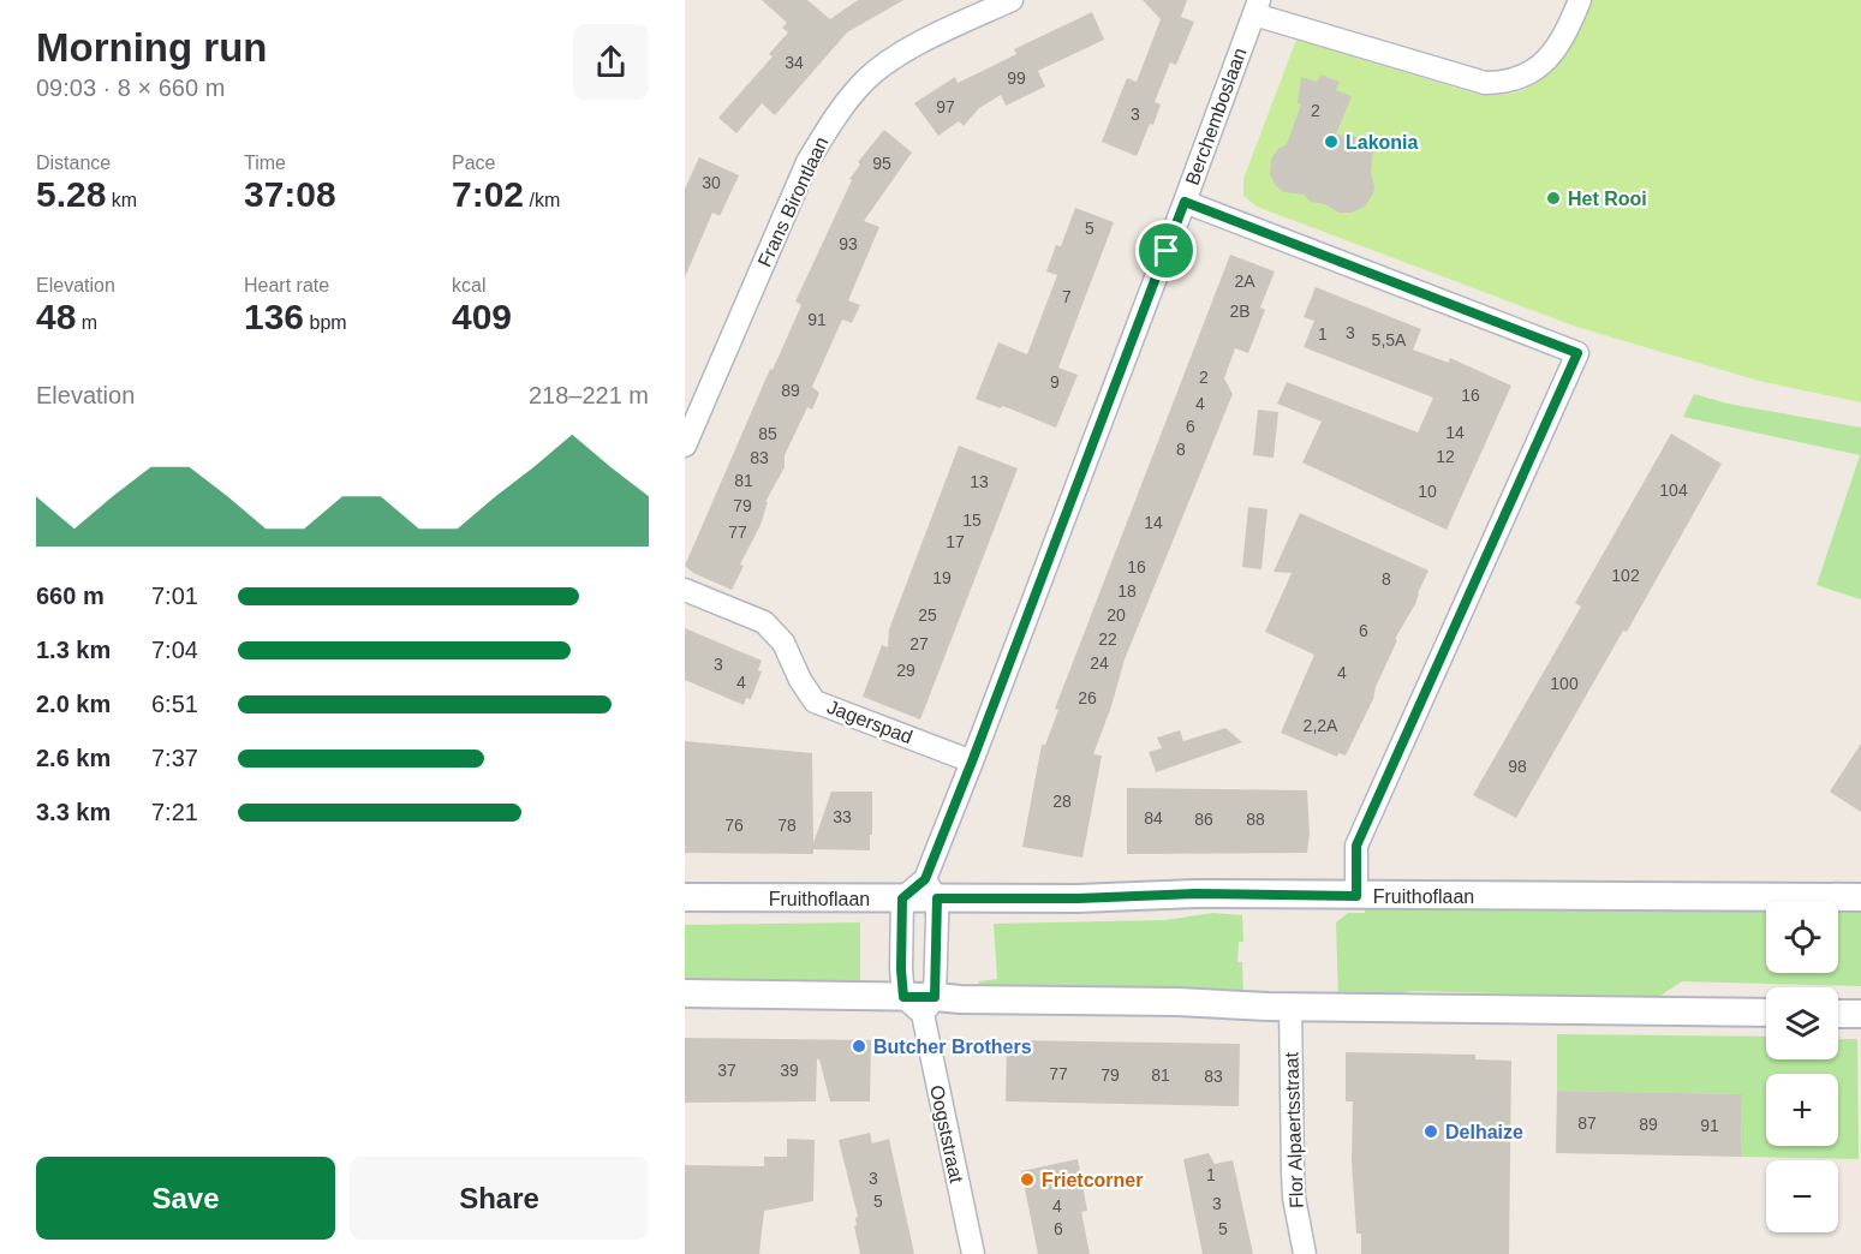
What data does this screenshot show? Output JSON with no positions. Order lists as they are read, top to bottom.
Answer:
{
  "streets": {
    "street": [
      "Berchemboslaan",
      "Frans Birontlaan",
      "Jagerspad",
      "Fruithoflaan",
      "Flor Alpaertsstraat",
      "Oogststraat"
    ]
  },
  "crossings": [
    ["Berchemboslaan", "Jagerspad"],
    ["Berchemboslaan", "Fruithoflaan"],
    ["Berchemboslaan", "Oogststraat"],
    ["Fruithoflaan", "Oogststraat"]
  ],
  "places": [
    "Lakonia",
    "Het Rooi",
    "Butcher Brothers",
    "Delhaize",
    "Frietcorner"
  ],
  "house_numbers": [
    "34",
    "99",
    "97",
    "2",
    "3",
    "95",
    "30",
    "5",
    "93",
    "2A",
    "7",
    "2B",
    "91",
    "3",
    "1",
    "5,5A",
    "2",
    "9",
    "89",
    "16",
    "4",
    "6",
    "14",
    "85",
    "8",
    "12",
    "83",
    "81",
    "13",
    "104",
    "10",
    "79",
    "15",
    "14",
    "77",
    "17",
    "16",
    "102",
    "19",
    "8",
    "18",
    "25",
    "20",
    "6",
    "22",
    "27",
    "24",
    "3",
    "29",
    "4",
    "4",
    "100",
    "26",
    "2,2A",
    "98",
    "28",
    "33",
    "84",
    "86",
    "88",
    "76",
    "78",
    "37",
    "39",
    "77",
    "79",
    "81",
    "83",
    "87",
    "89",
    "91",
    "1",
    "3",
    "5",
    "3",
    "4",
    "6",
    "5"
  ],
  "page": {
    "heading": ["Morning run", "09:03 · 8 × 660 m"],
    "stats": [
      ["Distance", "5.28 km"],
      ["Time", "37:08"],
      ["Pace", "7:02 /km"],
      ["Elevation", "48 m"],
      ["Heart rate", "136 bpm"],
      ["kcal", "409"]
    ],
    "chart": ["Elevation", "218–221 m"],
    "list": [
      {
        "name": "660 m",
        "note": "7:01"
      },
      {
        "name": "1.3 km",
        "note": "7:04"
      },
      {
        "name": "2.0 km",
        "note": "6:51"
      },
      {
        "name": "2.6 km",
        "note": "7:37"
      },
      {
        "name": "3.3 km",
        "note": "7:21"
      }
    ],
    "map_buttons": ["+", "−"],
    "buttons": ["Save", "Share"]
  }
}
